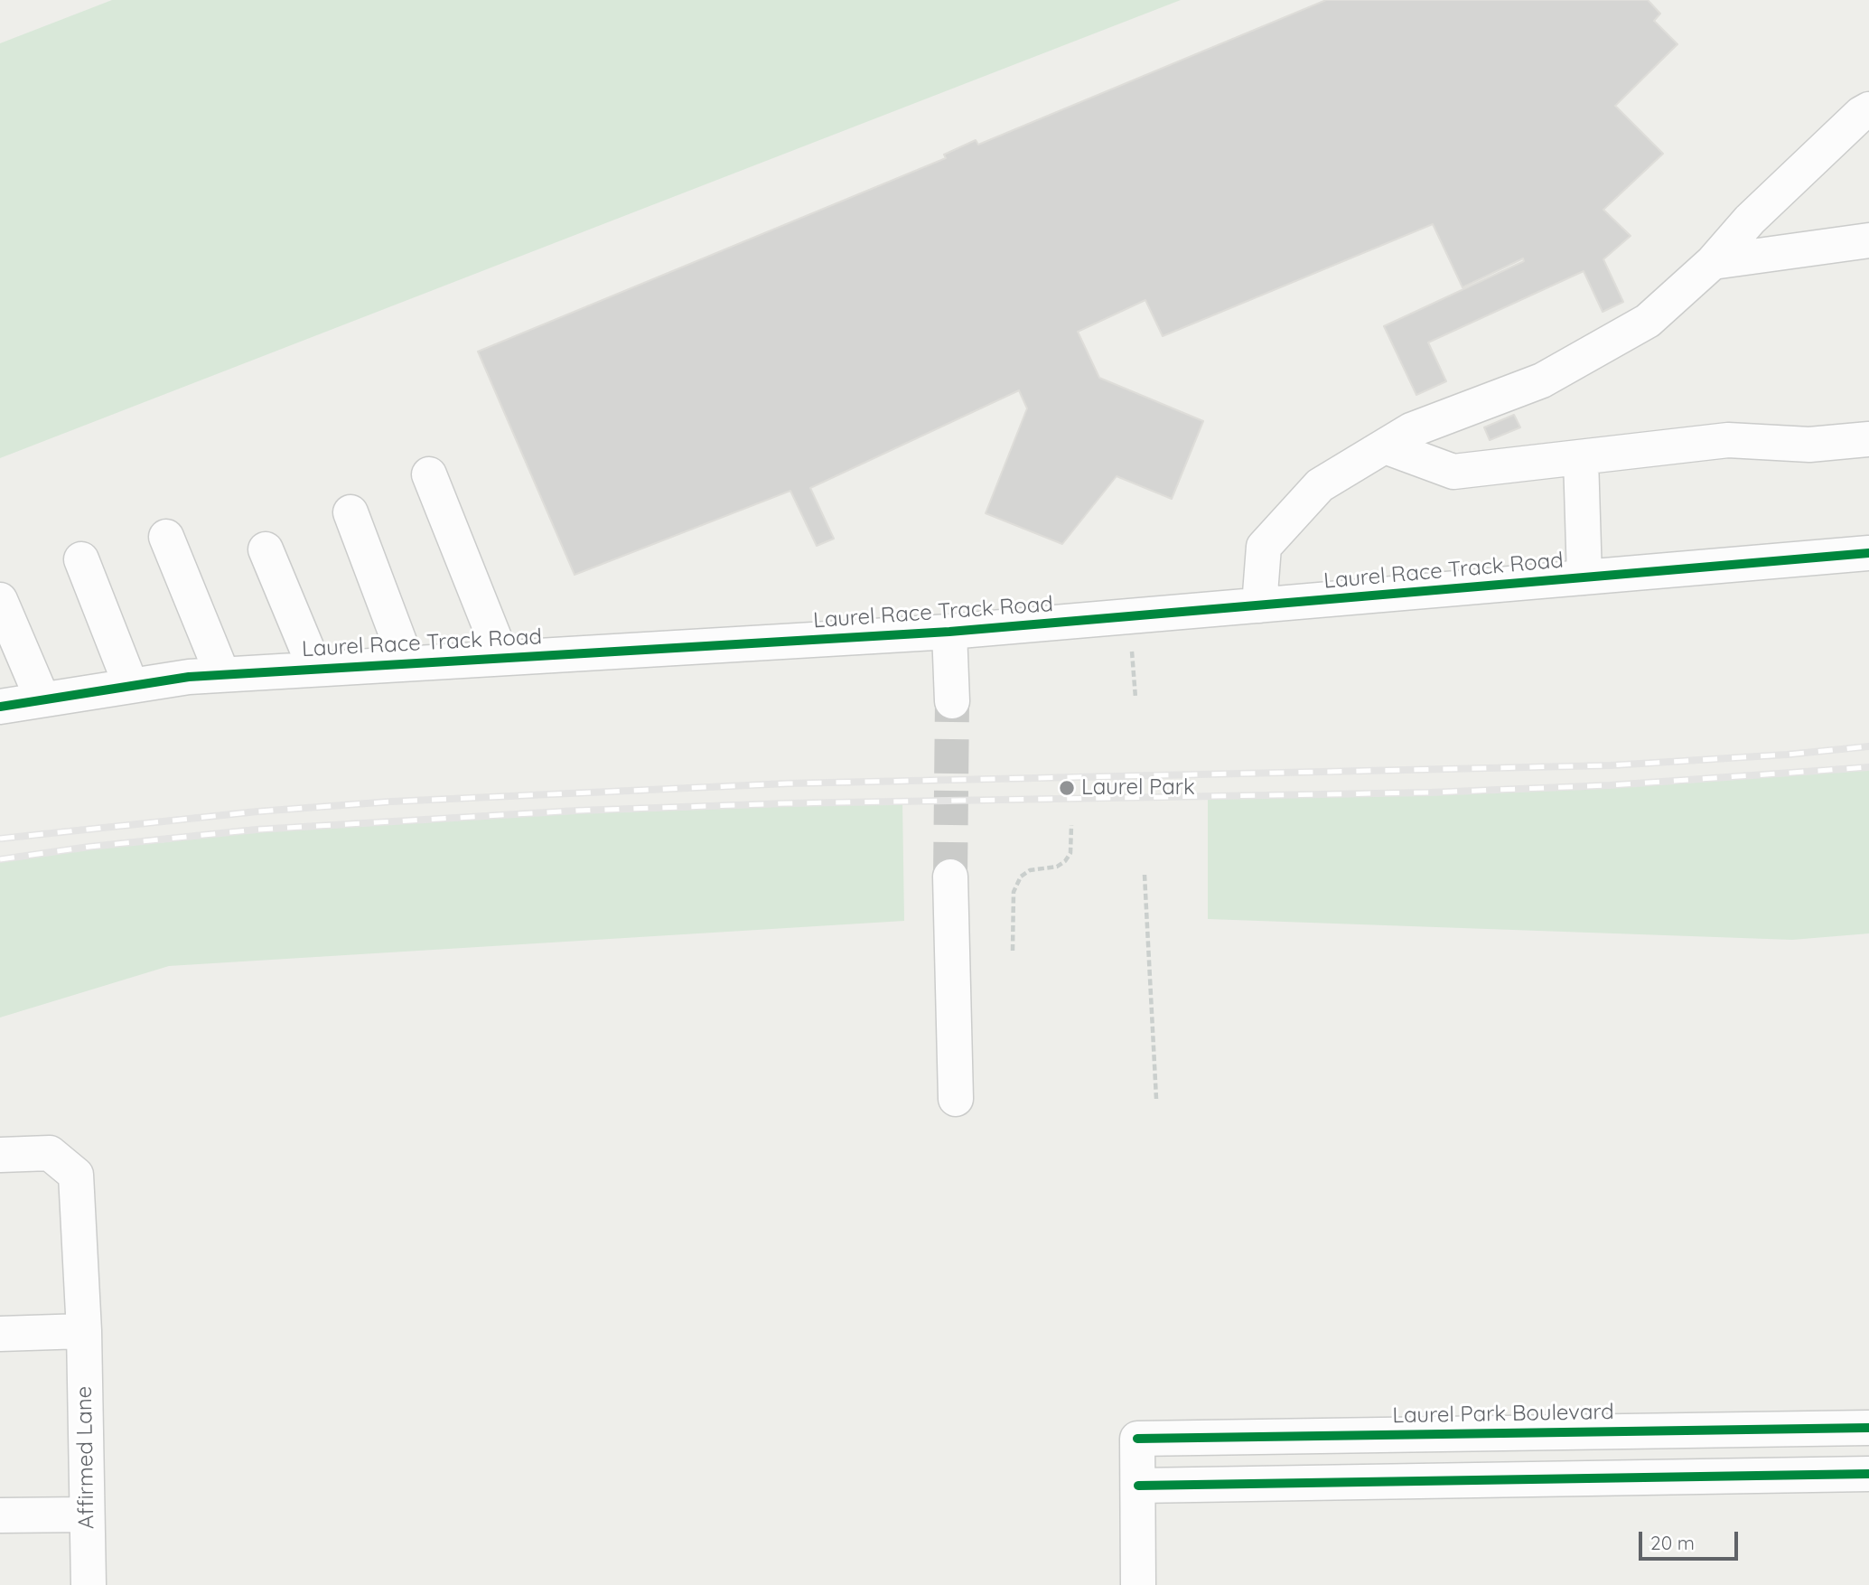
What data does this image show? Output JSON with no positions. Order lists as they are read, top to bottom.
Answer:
{
  "streets": {
    "street": ["Laurel Race Track Road", "Laurel Park Boulevard", "Affirmed Lane"]
  },
  "places": ["Laurel Park"],
  "scale_bar": "20 m"
}
